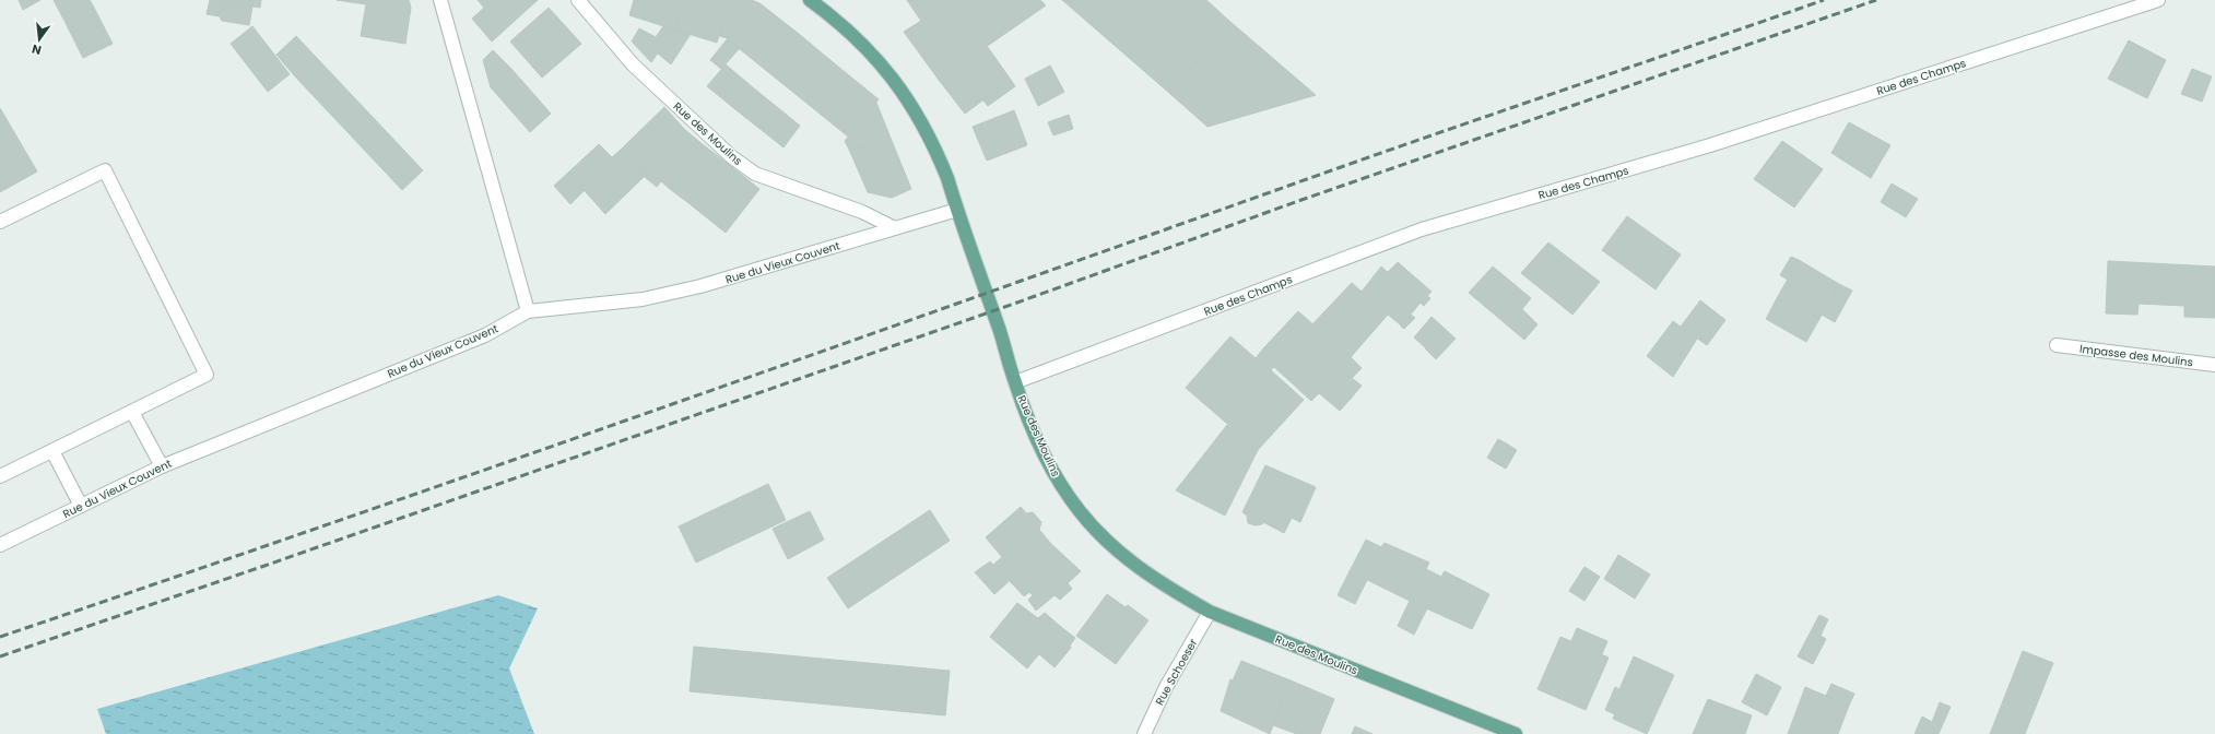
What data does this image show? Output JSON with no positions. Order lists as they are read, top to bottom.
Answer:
{
  "streets": {
    "main road": ["Rue des Moulins"],
    "street": [
      "Rue des Champs",
      "Rue du Vieux Couvent",
      "Impasse des Moulins",
      "Rue Schoeser"
    ]
  },
  "crossings": [
    ["Rue des Champs", "Rue des Moulins"],
    ["Rue des Moulins", "Rue du Vieux Couvent"],
    ["Rue des Moulins", "Rue Schoeser"]
  ],
  "north": "bottom"
}
